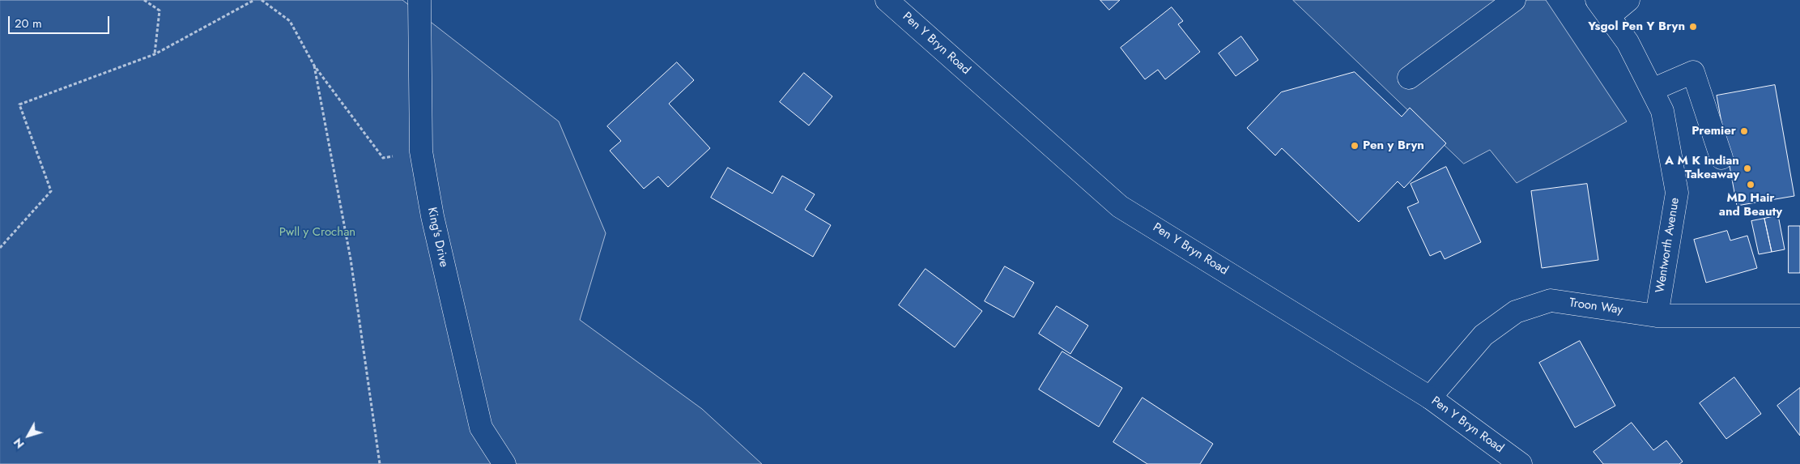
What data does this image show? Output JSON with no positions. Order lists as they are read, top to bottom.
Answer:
{
  "streets": {
    "main road": [
      "Pen Y Bryn Road",
      "King's Drive",
      "Wentworth Avenue",
      "Troon Way"
    ]
  },
  "crossings": [
    ["Pen Y Bryn Road", "Troon Way"],
    ["Wentworth Avenue", "Troon Way"]
  ],
  "parks": ["Pwll y Crochan"],
  "places": [
    "Ysgol Pen Y Bryn",
    "Premier",
    "Pen y Bryn",
    "A M K Indian Takeaway",
    "MD Hair and Beauty"
  ],
  "scale_bar": "20 m",
  "north": "bottom left"
}
